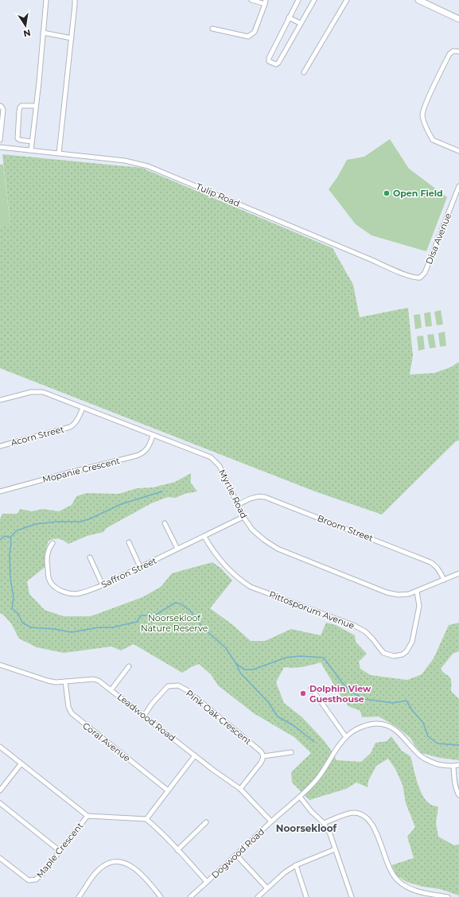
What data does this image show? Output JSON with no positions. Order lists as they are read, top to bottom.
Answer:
{
  "streets": {
    "street": [
      "Tulip Road",
      "Disa Avenue",
      "Acorn Street",
      "Mopanie Crescent",
      "Myrtle Road",
      "Broom Street",
      "Saffron Street",
      "Pittosporum Avenue",
      "Leadwood Road",
      "Pink Oak Crescent",
      "Coral Avenue",
      "Maple Crescent",
      "Dogwood Road"
    ]
  },
  "crossings": [
    ["Tulip Road", "Disa Avenue"],
    ["Acorn Street", "Myrtle Road"],
    ["Mopanie Crescent", "Myrtle Road"],
    ["Myrtle Road", "Broom Street"],
    ["Myrtle Road", "Saffron Street"],
    ["Myrtle Road", "Pittosporum Avenue"],
    ["Saffron Street", "Pittosporum Avenue"],
    ["Leadwood Road", "Pink Oak Crescent"],
    ["Leadwood Road", "Coral Avenue"],
    ["Leadwood Road", "Dogwood Road"]
  ],
  "districts": ["Noorsekloof"],
  "parks": ["Noorsekloof Nature Reserve"],
  "places": ["Open Field", "Dolphin View Guesthouse"],
  "north": "bottom"
}
